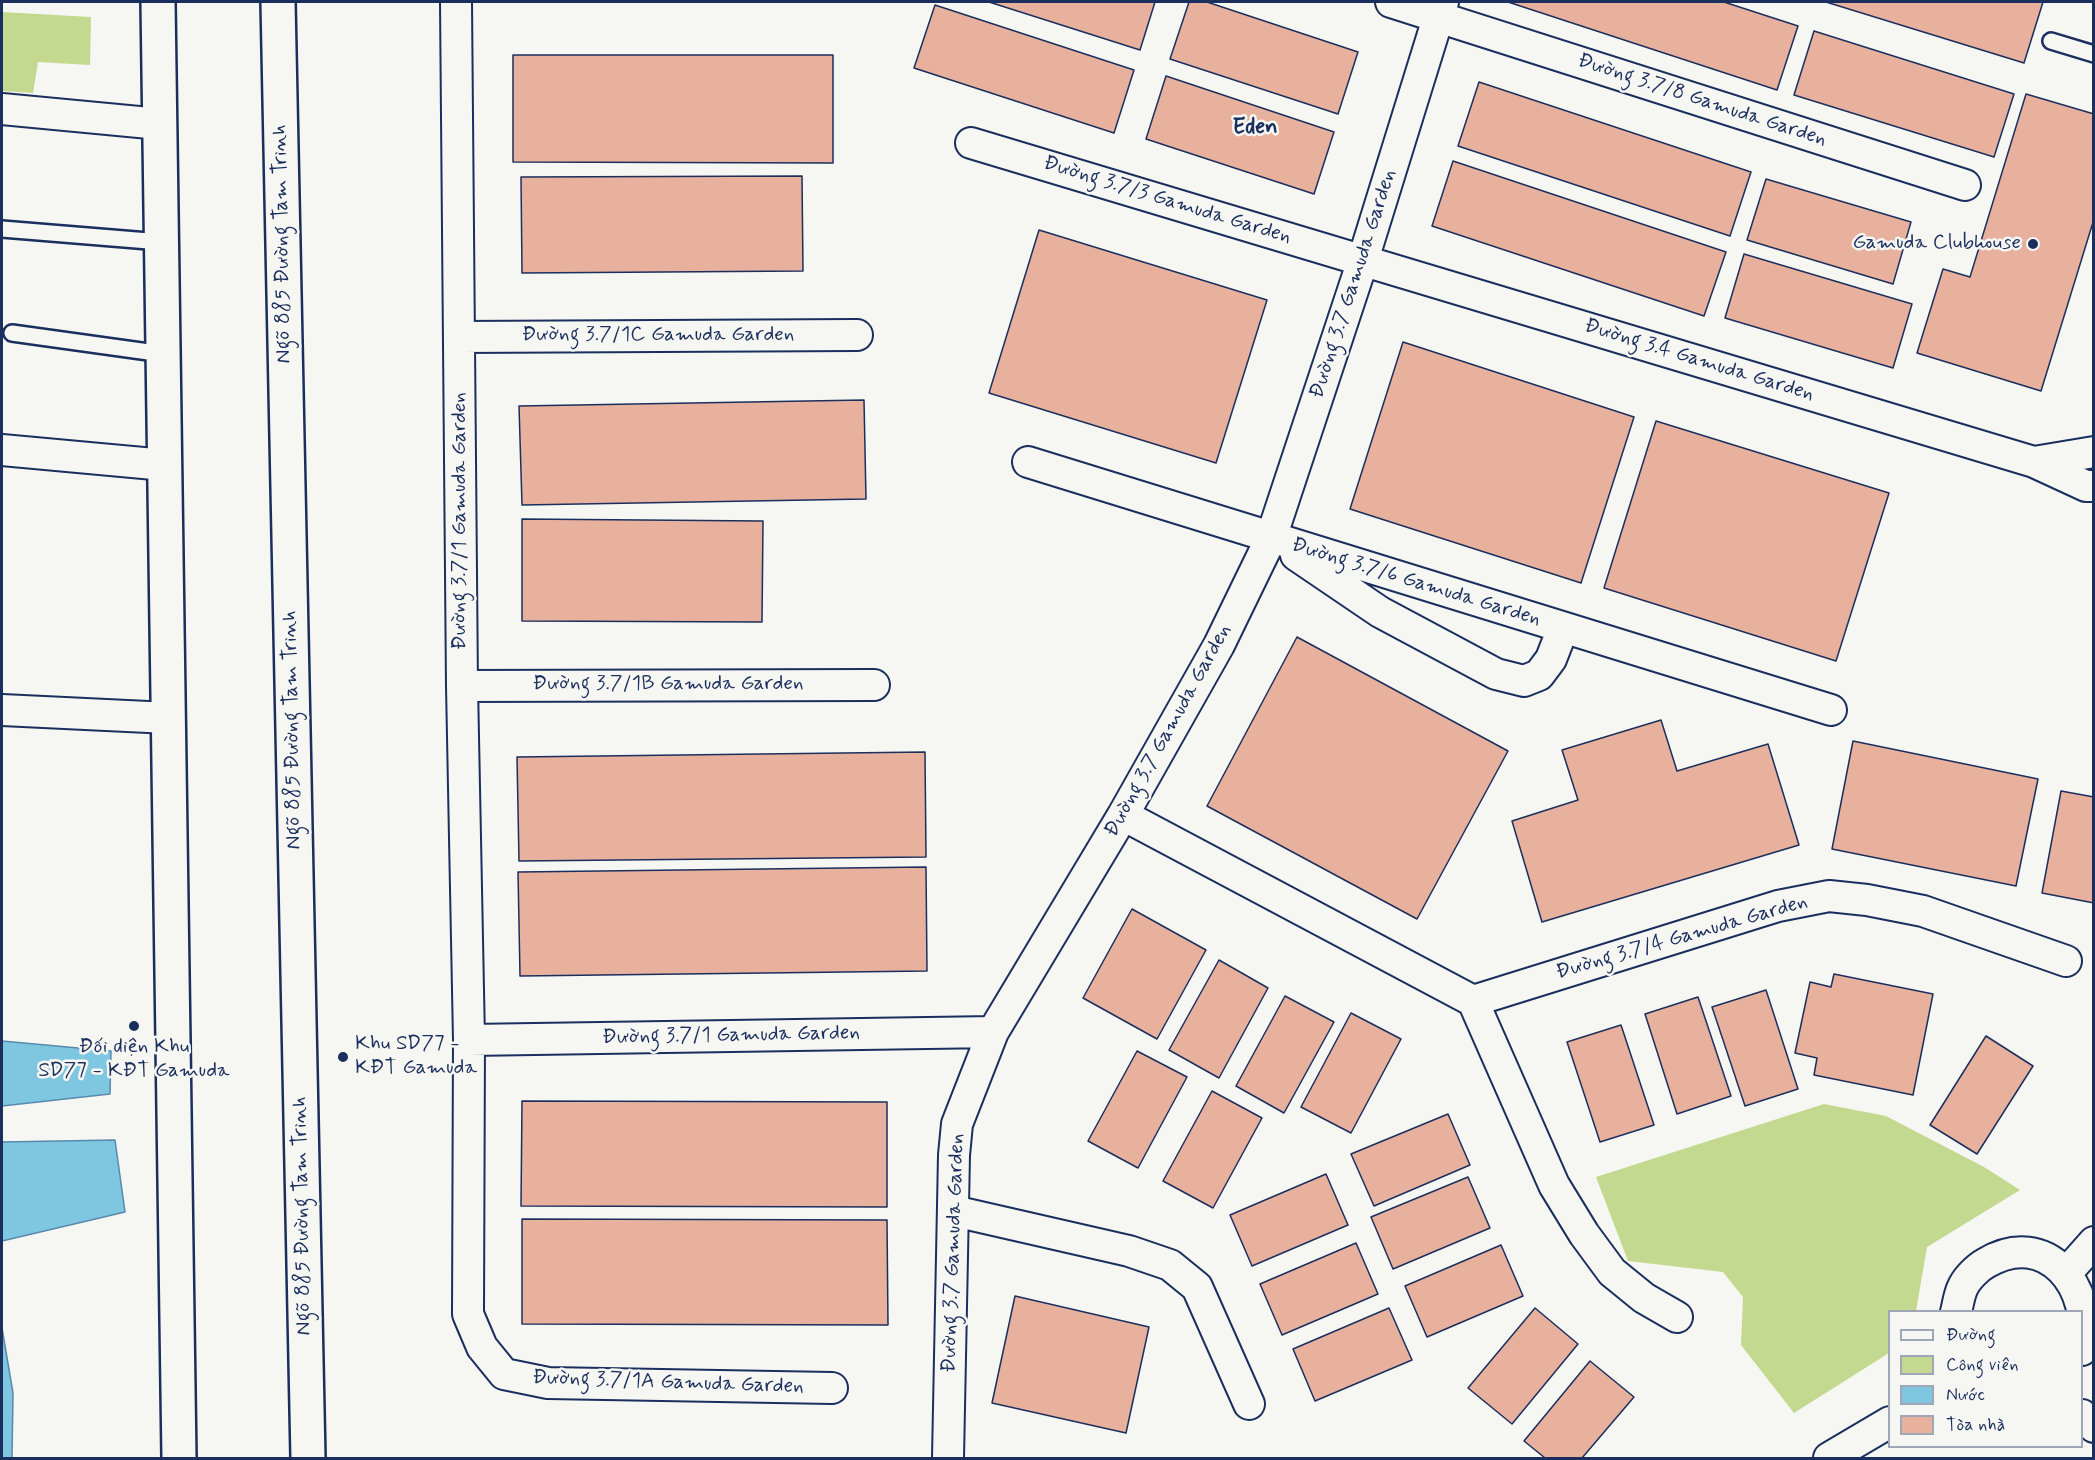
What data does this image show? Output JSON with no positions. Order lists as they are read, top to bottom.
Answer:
{
  "streets": {
    "street": [
      "Đường 3.7/8 Gamuda Garden",
      "Đường 3.7/3 Gamuda Garden",
      "Ngõ 885 Đường Tam Trinh",
      "Đường 3.7 Gamuda Garden",
      "Đường 3.7/1C Gamuda Garden",
      "Đường 3.4 Gamuda Garden",
      "Đường 3.7/1 Gamuda Garden",
      "Đường 3.7/6 Gamuda Garden",
      "Đường 3.7/1B Gamuda Garden",
      "Đường 3.7/4 Gamuda Garden",
      "Đường 3.7/1A Gamuda Garden"
    ]
  },
  "crossings": [
    ["Đường 3.7/8 Gamuda Garden", "Đường 3.7 Gamuda Garden"],
    ["Đường 3.7/3 Gamuda Garden", "Đường 3.7 Gamuda Garden"],
    ["Đường 3.7/3 Gamuda Garden", "Đường 3.4 Gamuda Garden"],
    ["Đường 3.7 Gamuda Garden", "Đường 3.4 Gamuda Garden"],
    ["Đường 3.7 Gamuda Garden", "Đường 3.7/1 Gamuda Garden"],
    ["Đường 3.7 Gamuda Garden", "Đường 3.7/6 Gamuda Garden"],
    ["Đường 3.7/1C Gamuda Garden", "Đường 3.7/1 Gamuda Garden"],
    ["Đường 3.7/1 Gamuda Garden", "Đường 3.7/1B Gamuda Garden"],
    ["Đường 3.7/1 Gamuda Garden", "Đường 3.7/1A Gamuda Garden"]
  ],
  "districts": ["Eden"],
  "places": ["Gamuda Clubhouse", "Đối diện Khu SD77 - KĐT Gamuda", "Khu SD77 - KĐT Gamuda"],
  "legend": [
    "Đường",
    "Công viên",
    "Nước",
    "Tòa nhà"
  ]
}
